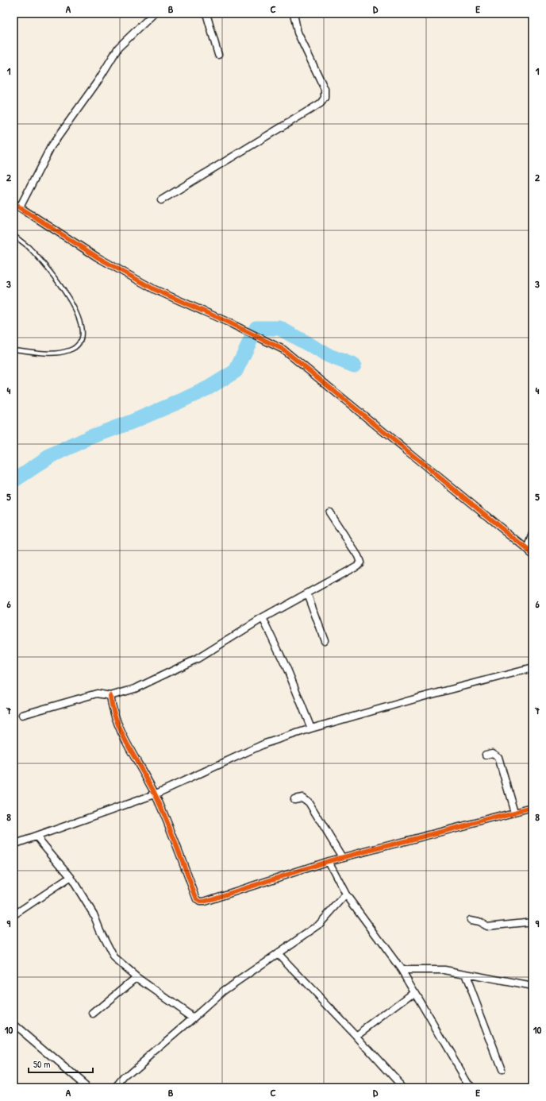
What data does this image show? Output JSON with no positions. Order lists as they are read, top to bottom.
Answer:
{
  "scale_bar": "50 m",
  "grid": {
    "columns": [
      "A",
      "B",
      "C",
      "D",
      "E"
    ],
    "rows": [
      "1",
      "2",
      "3",
      "4",
      "5",
      "6",
      "7",
      "8",
      "9",
      "10"
    ]
  }
}
